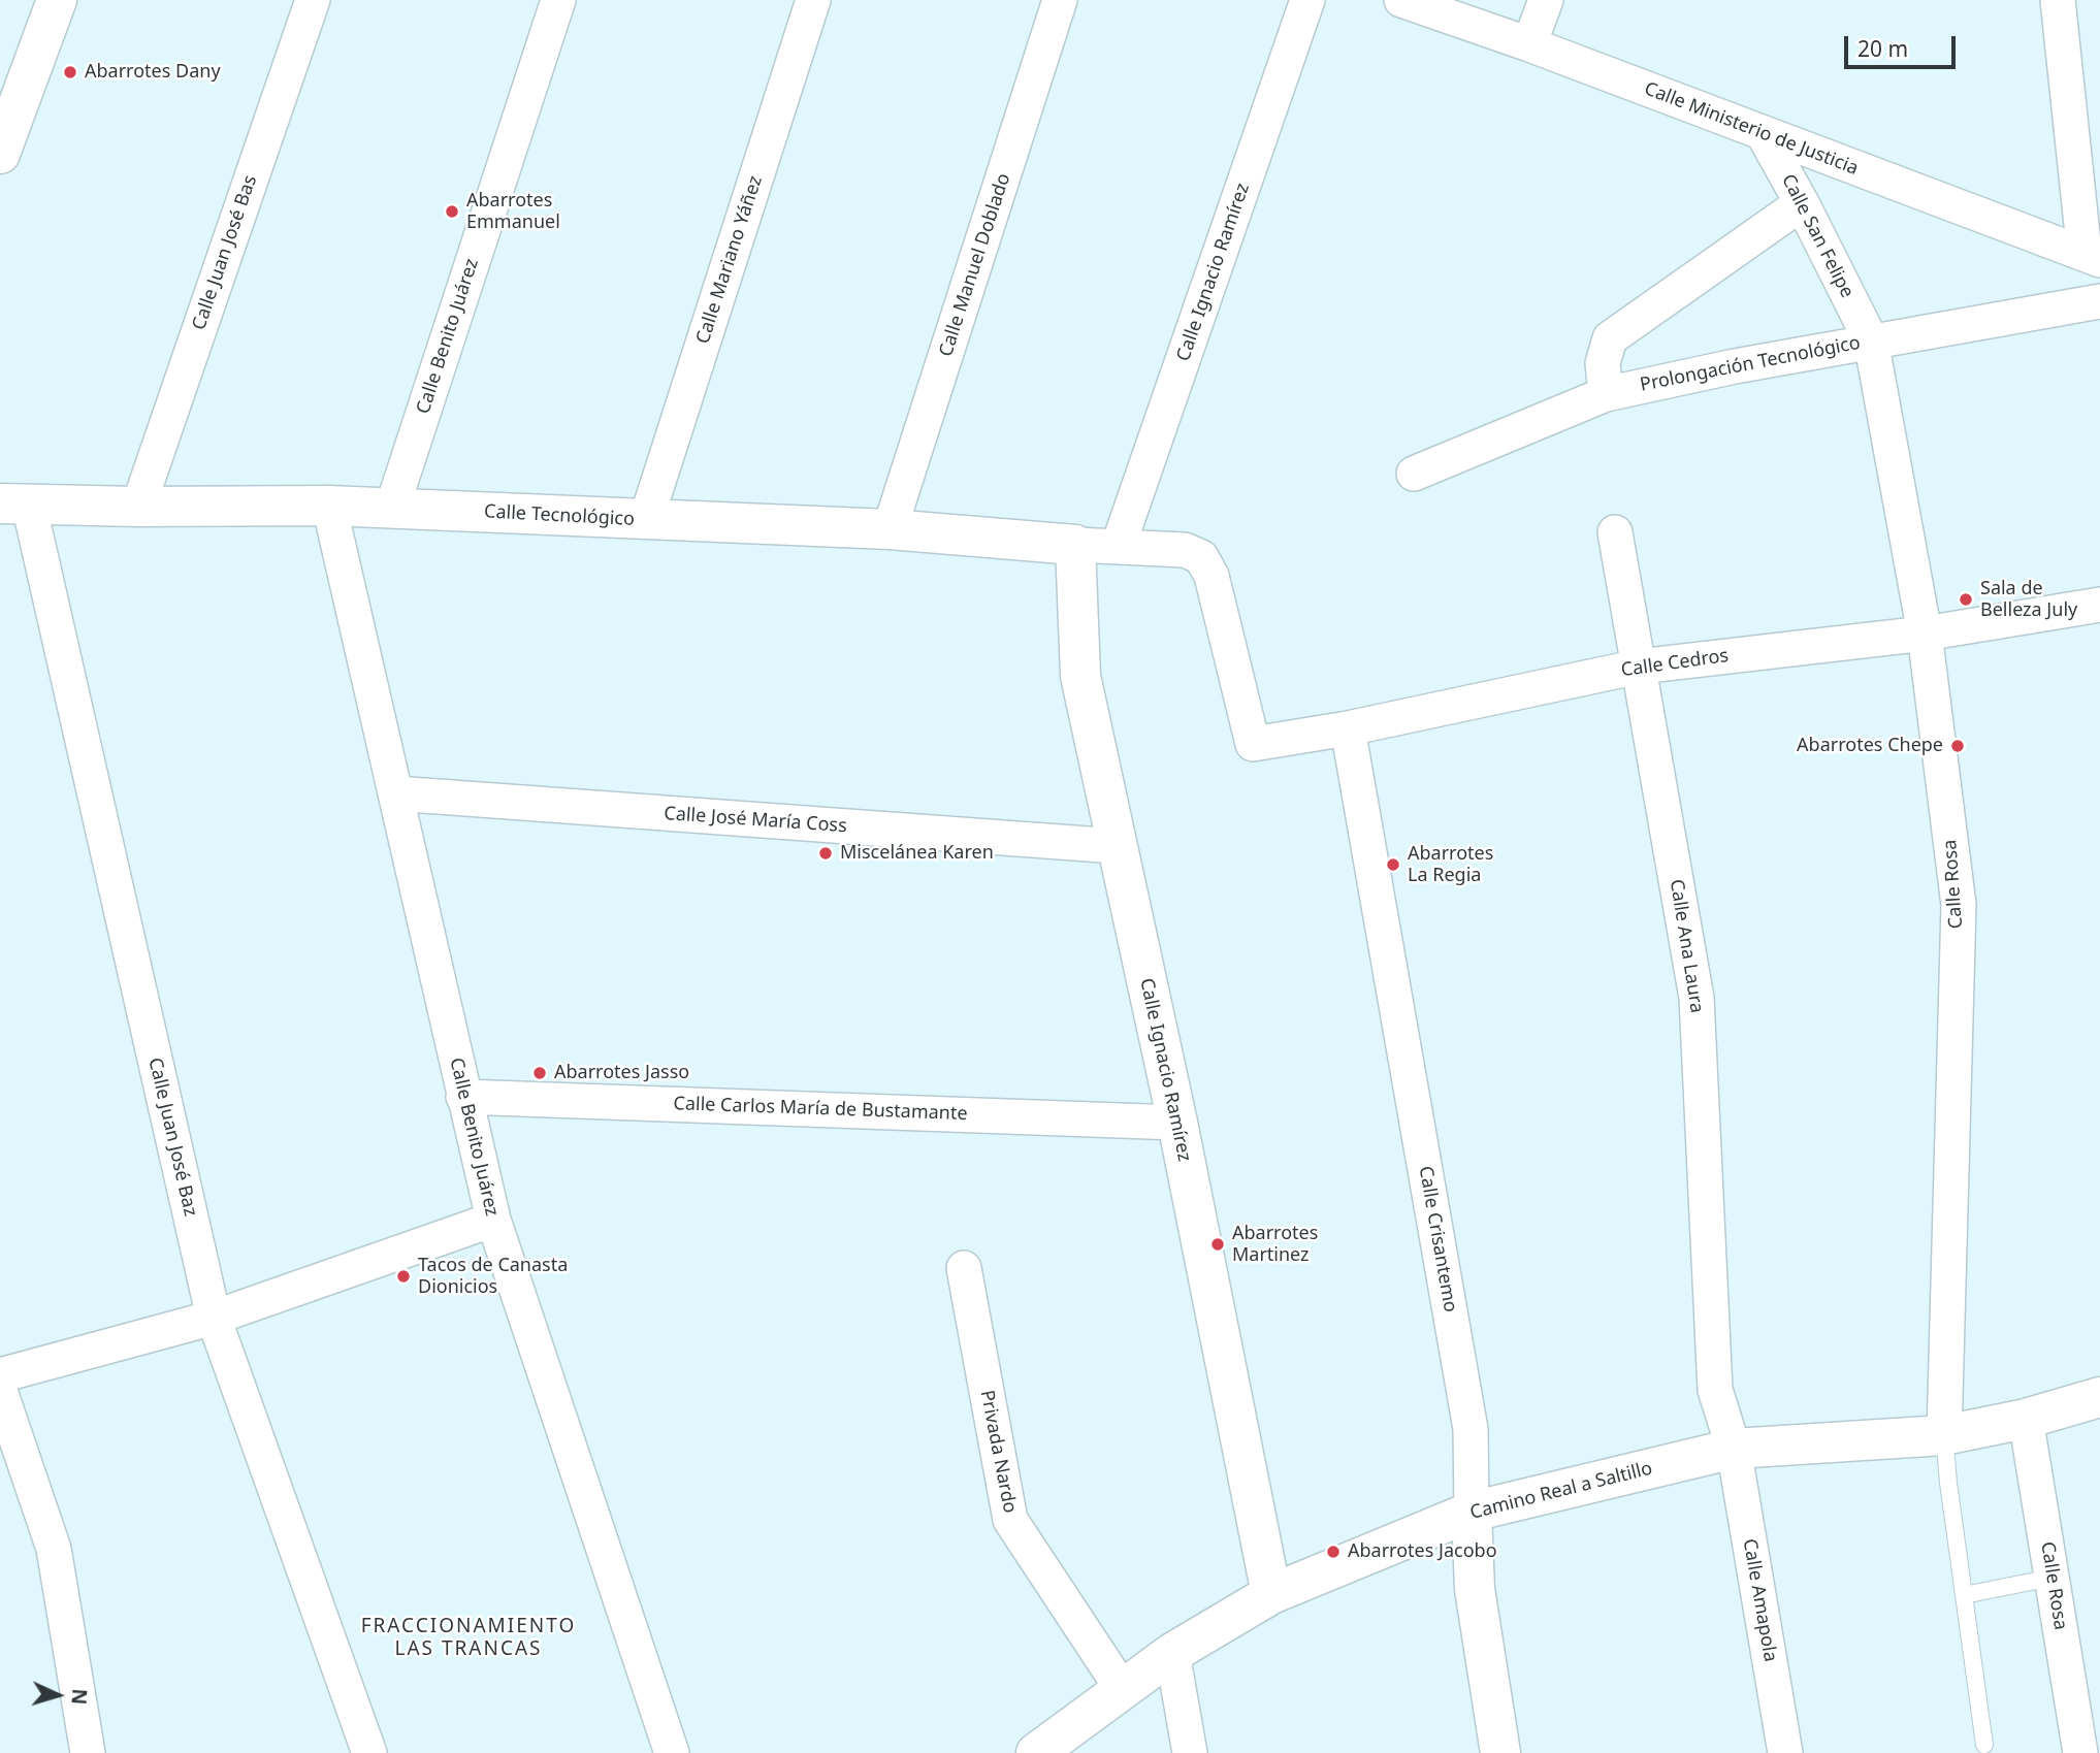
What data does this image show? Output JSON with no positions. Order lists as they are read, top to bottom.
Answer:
{
  "streets": {
    "street": [
      "Calle Ministerio de Justicia",
      "Calle San Felipe",
      "Calle Juan José Bas",
      "Calle Mariano Yáñez",
      "Calle Manuel Doblado",
      "Calle Ignacio Ramírez",
      "Calle Benito Juárez",
      "Prolongación Tecnológico",
      "Calle Tecnológico",
      "Calle Cedros",
      "Calle José María Coss",
      "Calle Rosa",
      "Calle Ana Laura",
      "Calle Carlos María de Bustamante",
      "Calle Juan José Baz",
      "Calle Crisantemo",
      "Privada Nardo",
      "Camino Real a Saltillo",
      "Calle Amapola"
    ]
  },
  "crossings": [
    ["Calle Ministerio de Justicia", "Calle San Felipe"],
    ["Calle San Felipe", "Prolongación Tecnológico"],
    ["Calle San Felipe", "Calle Rosa"],
    ["Calle Juan José Bas", "Calle Tecnológico"],
    ["Calle Mariano Yáñez", "Calle Tecnológico"],
    ["Calle Manuel Doblado", "Calle Tecnológico"],
    ["Calle Ignacio Ramírez", "Calle Tecnológico"],
    ["Calle Ignacio Ramírez", "Calle José María Coss"],
    ["Calle Ignacio Ramírez", "Calle Carlos María de Bustamante"],
    ["Calle Ignacio Ramírez", "Camino Real a Saltillo"],
    ["Calle Benito Juárez", "Calle Tecnológico"],
    ["Calle Benito Juárez", "Calle José María Coss"],
    ["Calle Benito Juárez", "Calle Carlos María de Bustamante"],
    ["Prolongación Tecnológico", "Calle Rosa"],
    ["Calle Tecnológico", "Calle Cedros"],
    ["Calle Tecnológico", "Calle Juan José Baz"],
    ["Calle Cedros", "Calle Rosa"],
    ["Calle Cedros", "Calle Ana Laura"],
    ["Calle Cedros", "Calle Crisantemo"],
    ["Calle Rosa", "Camino Real a Saltillo"],
    ["Calle Ana Laura", "Camino Real a Saltillo"],
    ["Calle Ana Laura", "Calle Amapola"],
    ["Calle Crisantemo", "Camino Real a Saltillo"],
    ["Privada Nardo", "Camino Real a Saltillo"],
    ["Camino Real a Saltillo", "Calle Amapola"]
  ],
  "districts": ["FRACCIONAMIENTO LAS TRANCAS"],
  "places": [
    "Abarrotes Dany",
    "Abarrotes Emmanuel",
    "Sala de Belleza July",
    "Abarrotes Chepe",
    "Miscelánea Karen",
    "Abarrotes La Regia",
    "Abarrotes Jasso",
    "Abarrotes Martinez",
    "Tacos de Canasta Dionicios",
    "Abarrotes Jacobo"
  ],
  "scale_bar": "20 m",
  "north": "right"
}
